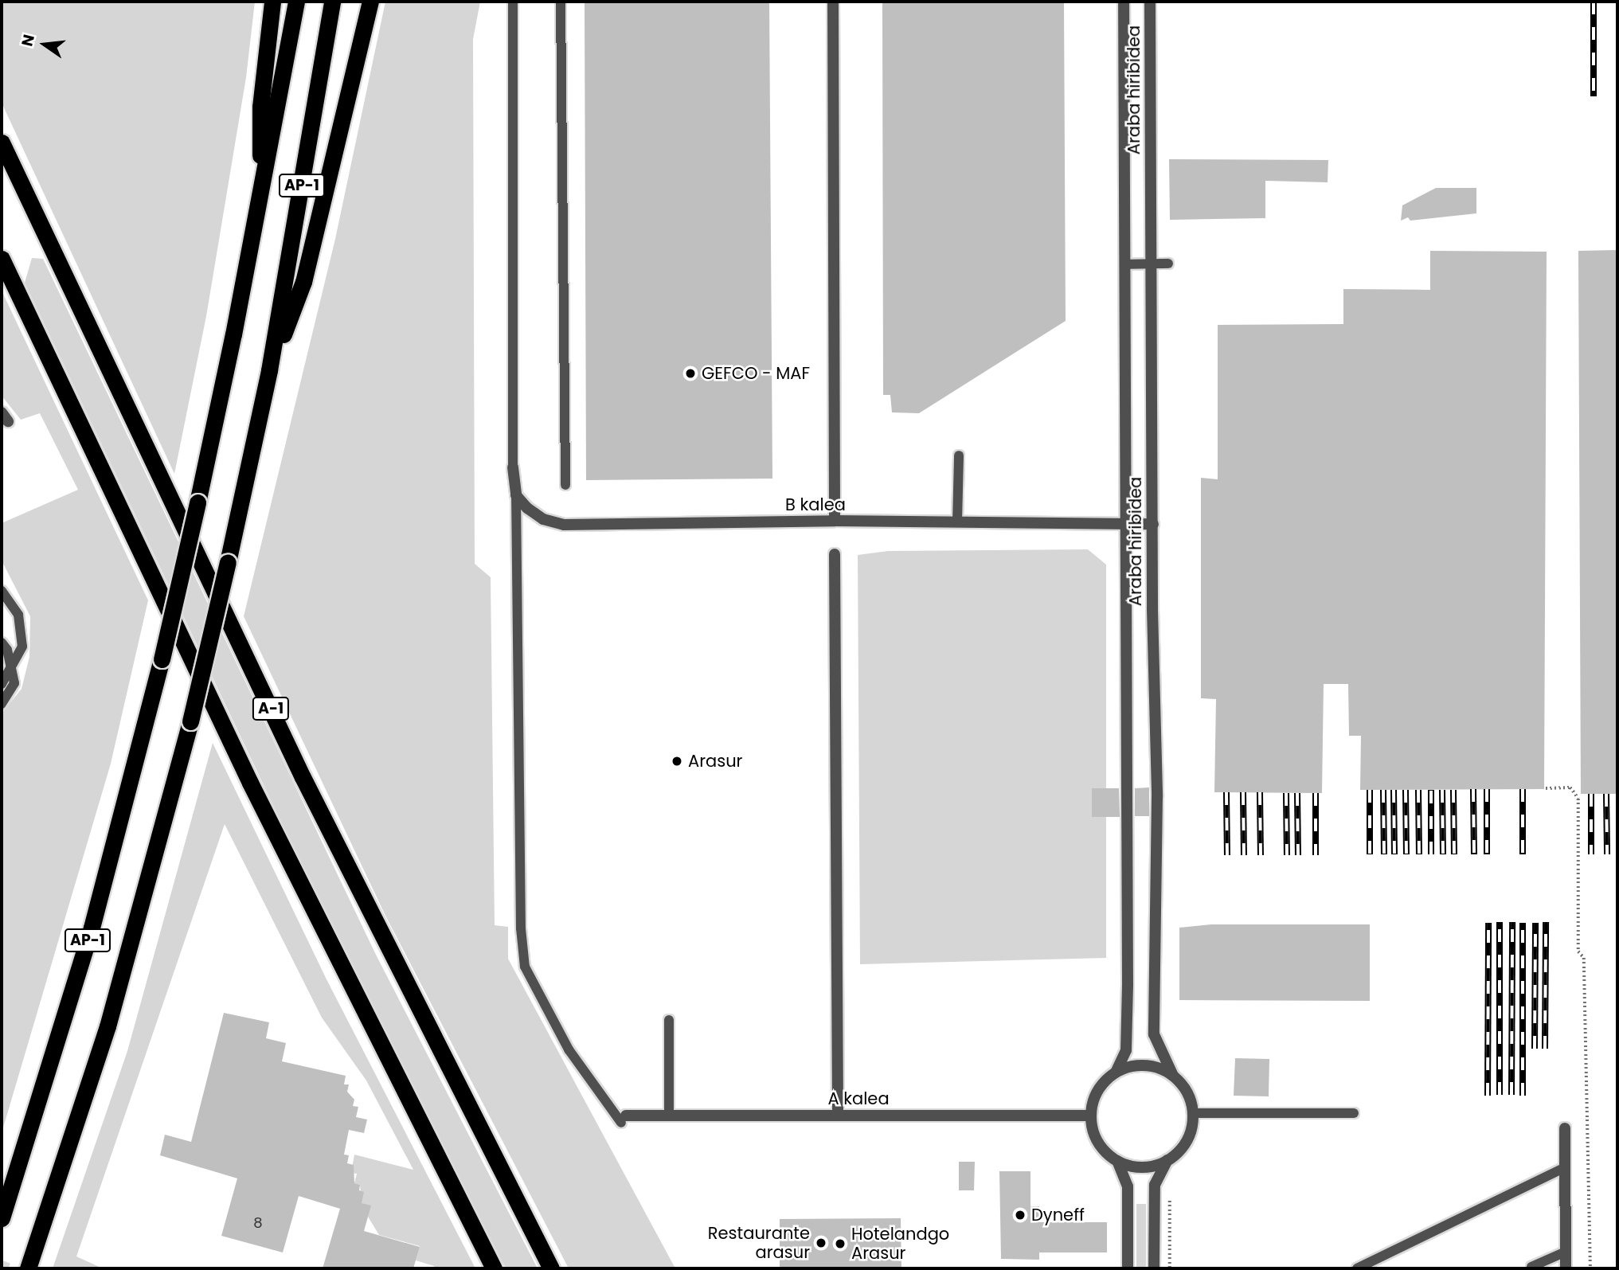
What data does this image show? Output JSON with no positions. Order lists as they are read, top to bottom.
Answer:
{
  "streets": {
    "highway": ["AP-1", "A-1"],
    "street": ["Araba hiribidea", "B kalea", "A kalea"]
  },
  "crossings": [
    ["Araba hiribidea", "B kalea"],
    ["Araba hiribidea", "A kalea"]
  ],
  "places": [
    "GEFCO - MAF",
    "Arasur",
    "Dyneff",
    "Restaurante arasur",
    "Hotelandgo Arasur"
  ],
  "house_numbers": ["8"],
  "north": "left"
}
